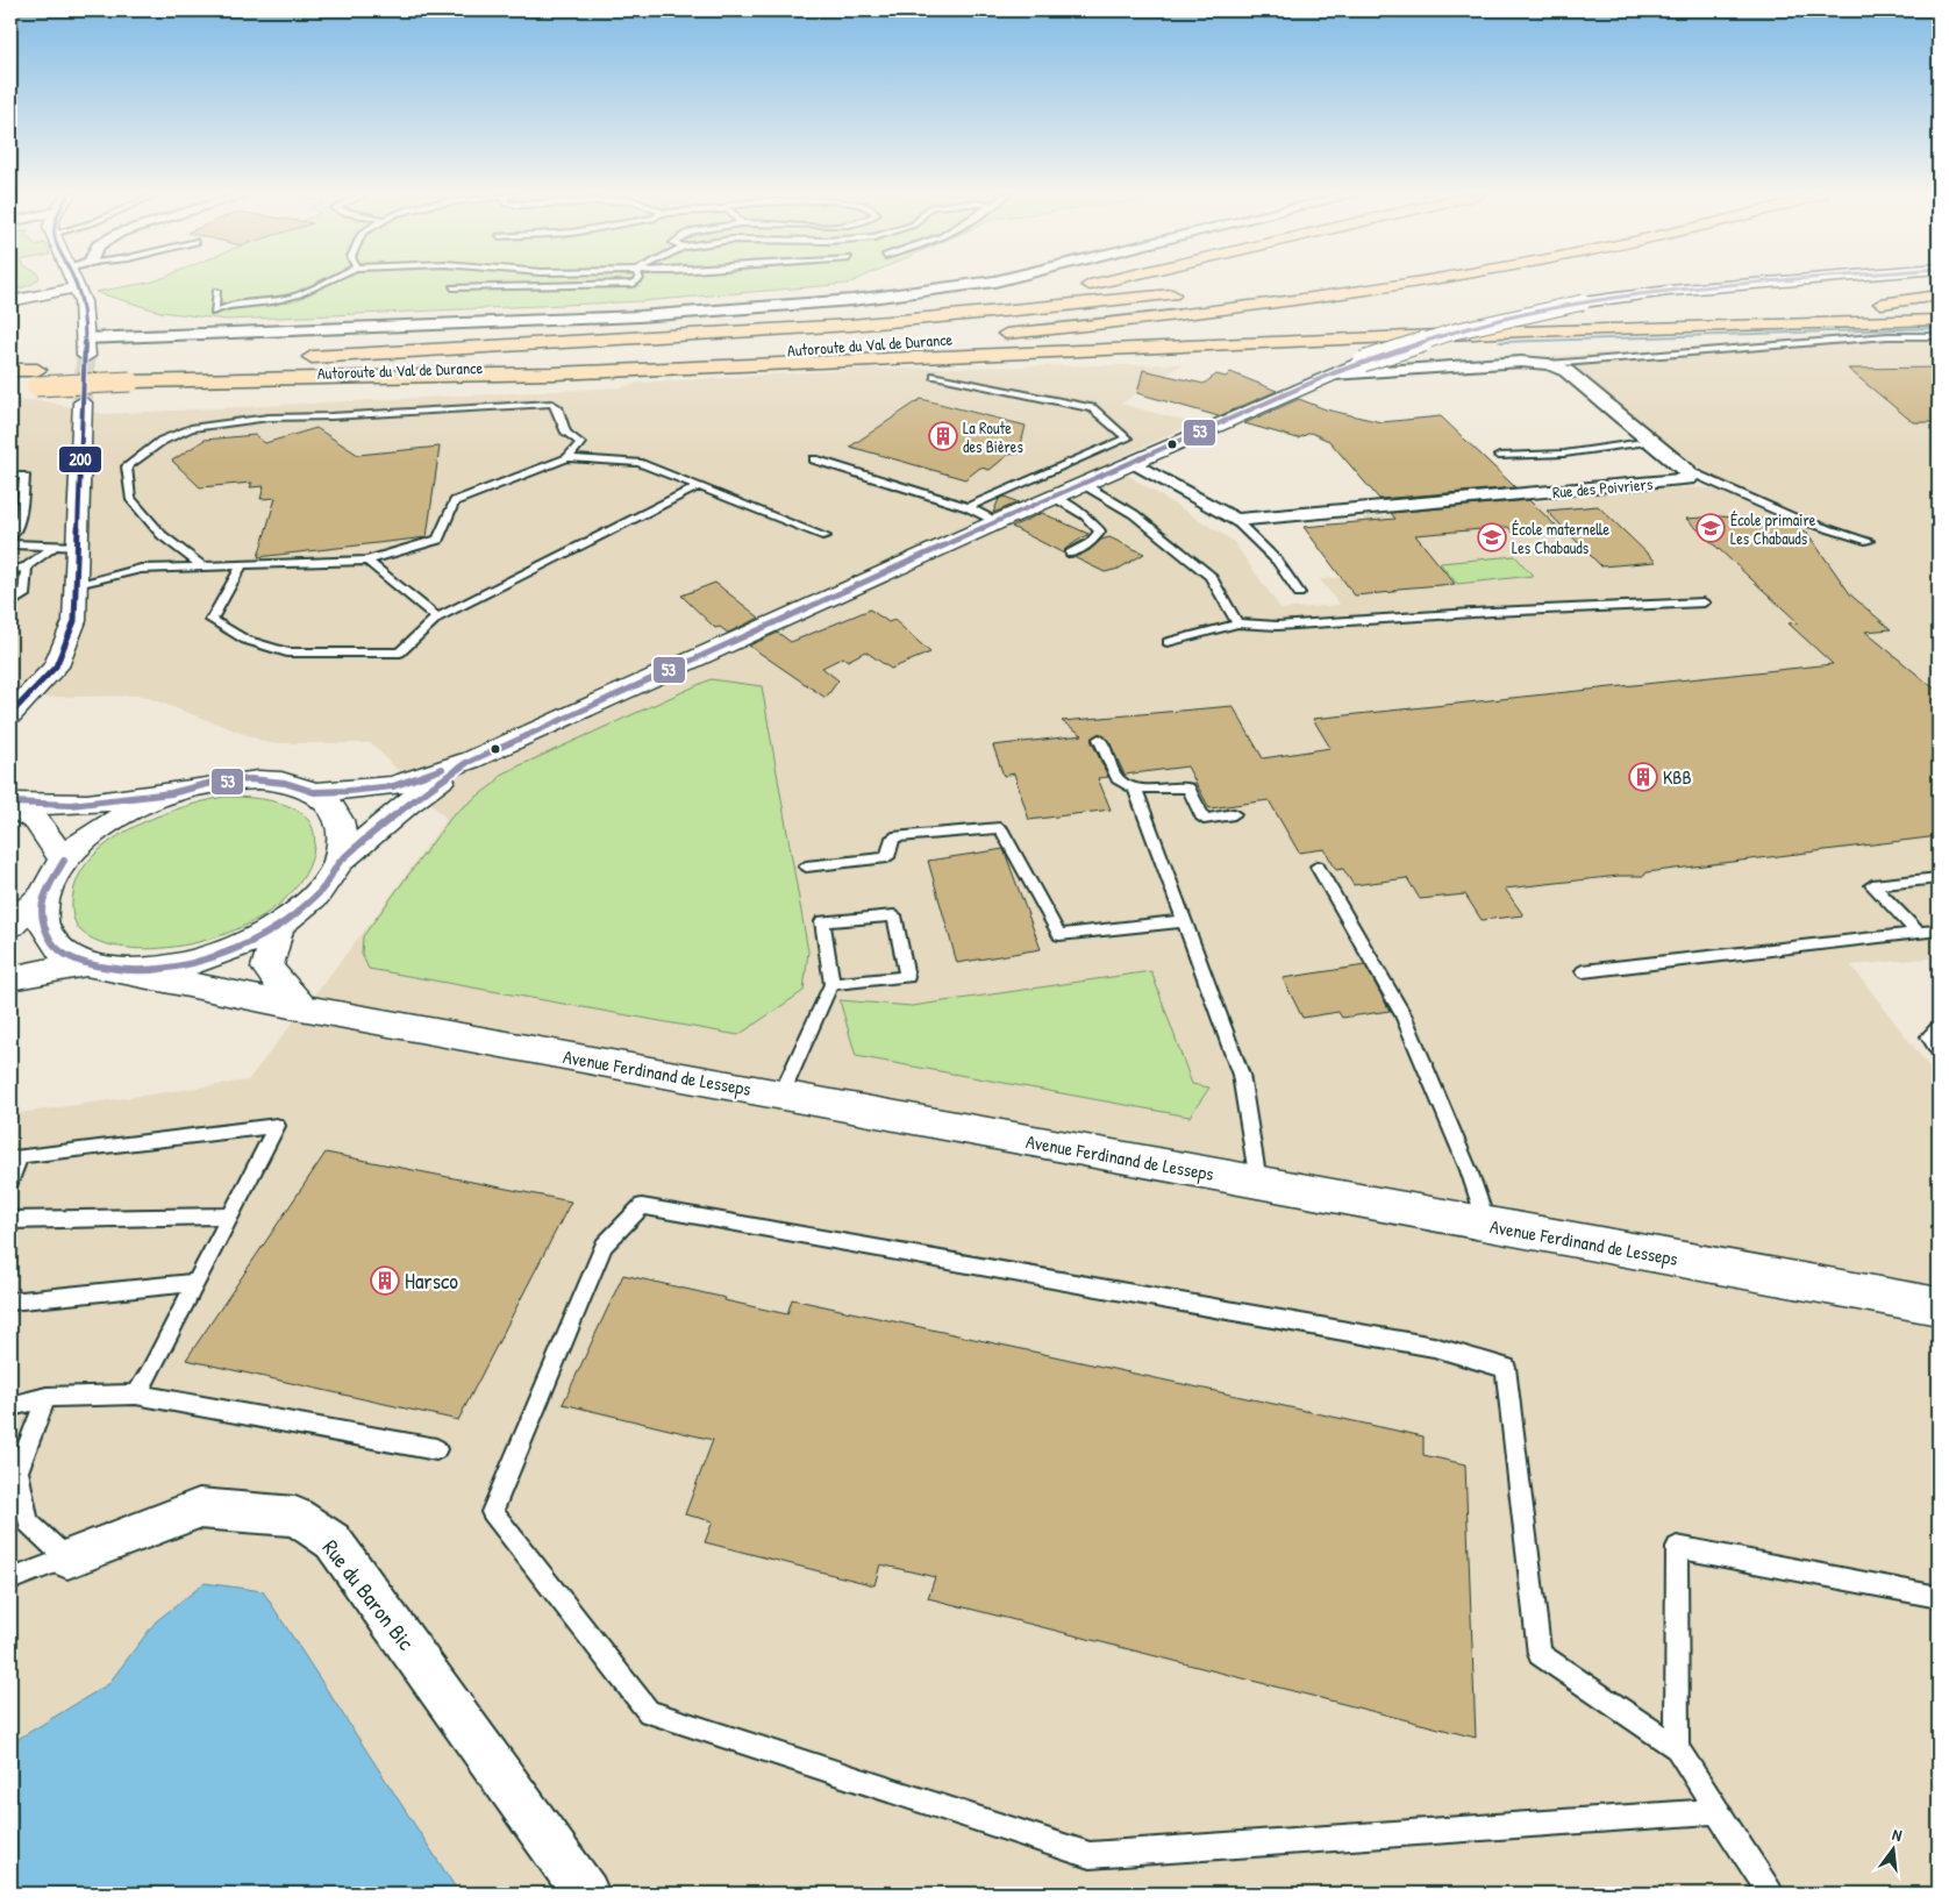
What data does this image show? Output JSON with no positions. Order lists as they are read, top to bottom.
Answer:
{
  "streets": {
    "highway": ["Autoroute du Val de Durance"],
    "main road": ["Avenue Ferdinand de Lesseps"],
    "street": ["Rue des Poivriers", "Rue du Baron Bic"]
  },
  "places": {
    "building": ["La Route des Bières", "KBB", "Harsco"],
    "school or university": ["École primaire Les Chabauds", "École maternelle Les Chabauds"]
  },
  "lines": ["transit line 53", "transit line 200"],
  "north": "top"
}
